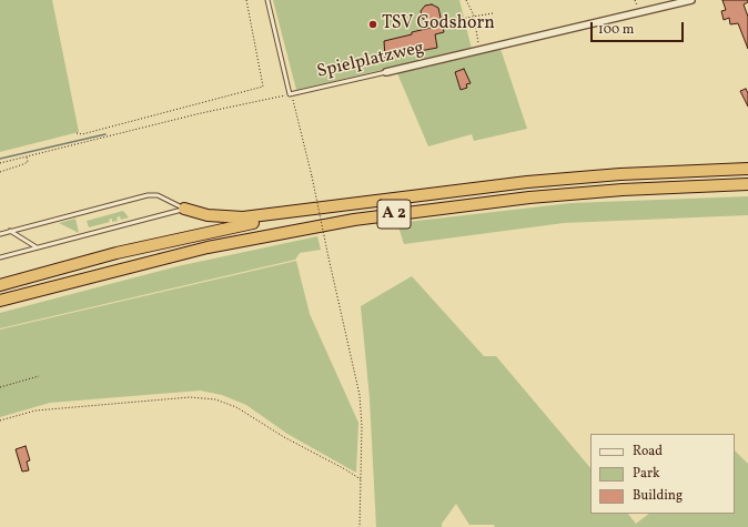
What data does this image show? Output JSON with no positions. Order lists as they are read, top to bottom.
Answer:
{
  "streets": {
    "highway": ["A 2"],
    "street": ["Spielplatzweg"]
  },
  "places": ["TSV Godshorn"],
  "legend": ["Road", "Park", "Building"],
  "scale_bar": "100 m"
}
